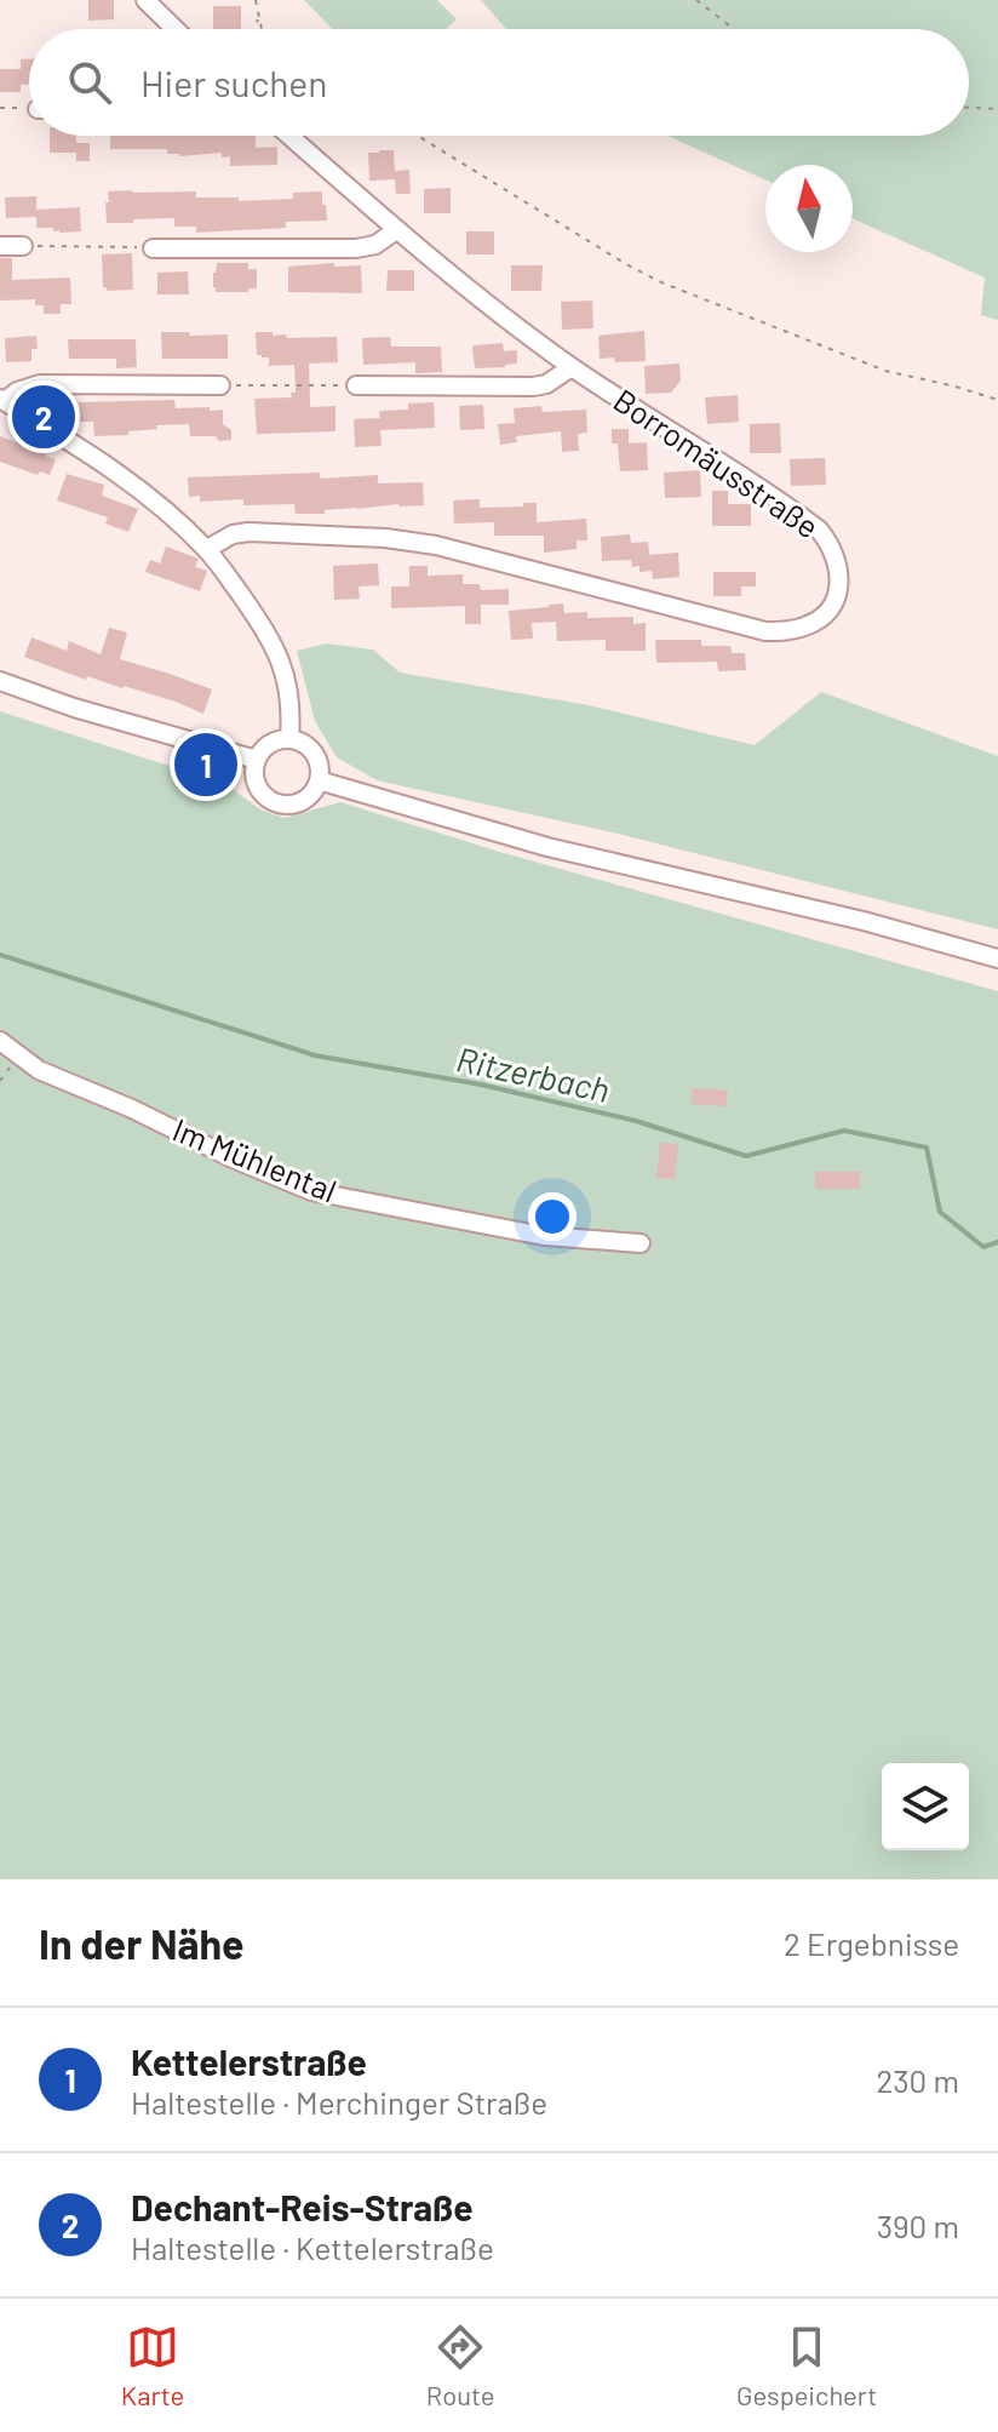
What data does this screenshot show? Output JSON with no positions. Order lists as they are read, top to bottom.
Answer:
{
  "streets": {
    "street": ["Borromäusstraße", "Im Mühlental"]
  },
  "water": ["Ritzerbach"],
  "north": "top",
  "page": {
    "search": "Hier suchen",
    "pins": ["2", "1"],
    "heading": ["In der Nähe", "2 Ergebnisse"],
    "list": [
      {
        "mark": "1",
        "name": "Kettelerstraße",
        "note": "Haltestelle · Merchinger Straße",
        "value": "230 m"
      },
      {
        "mark": "2",
        "name": "Dechant-Reis-Straße",
        "note": "Haltestelle · Kettelerstraße",
        "value": "390 m"
      }
    ],
    "nav": ["Karte", "Route", "Gespeichert"]
  }
}
